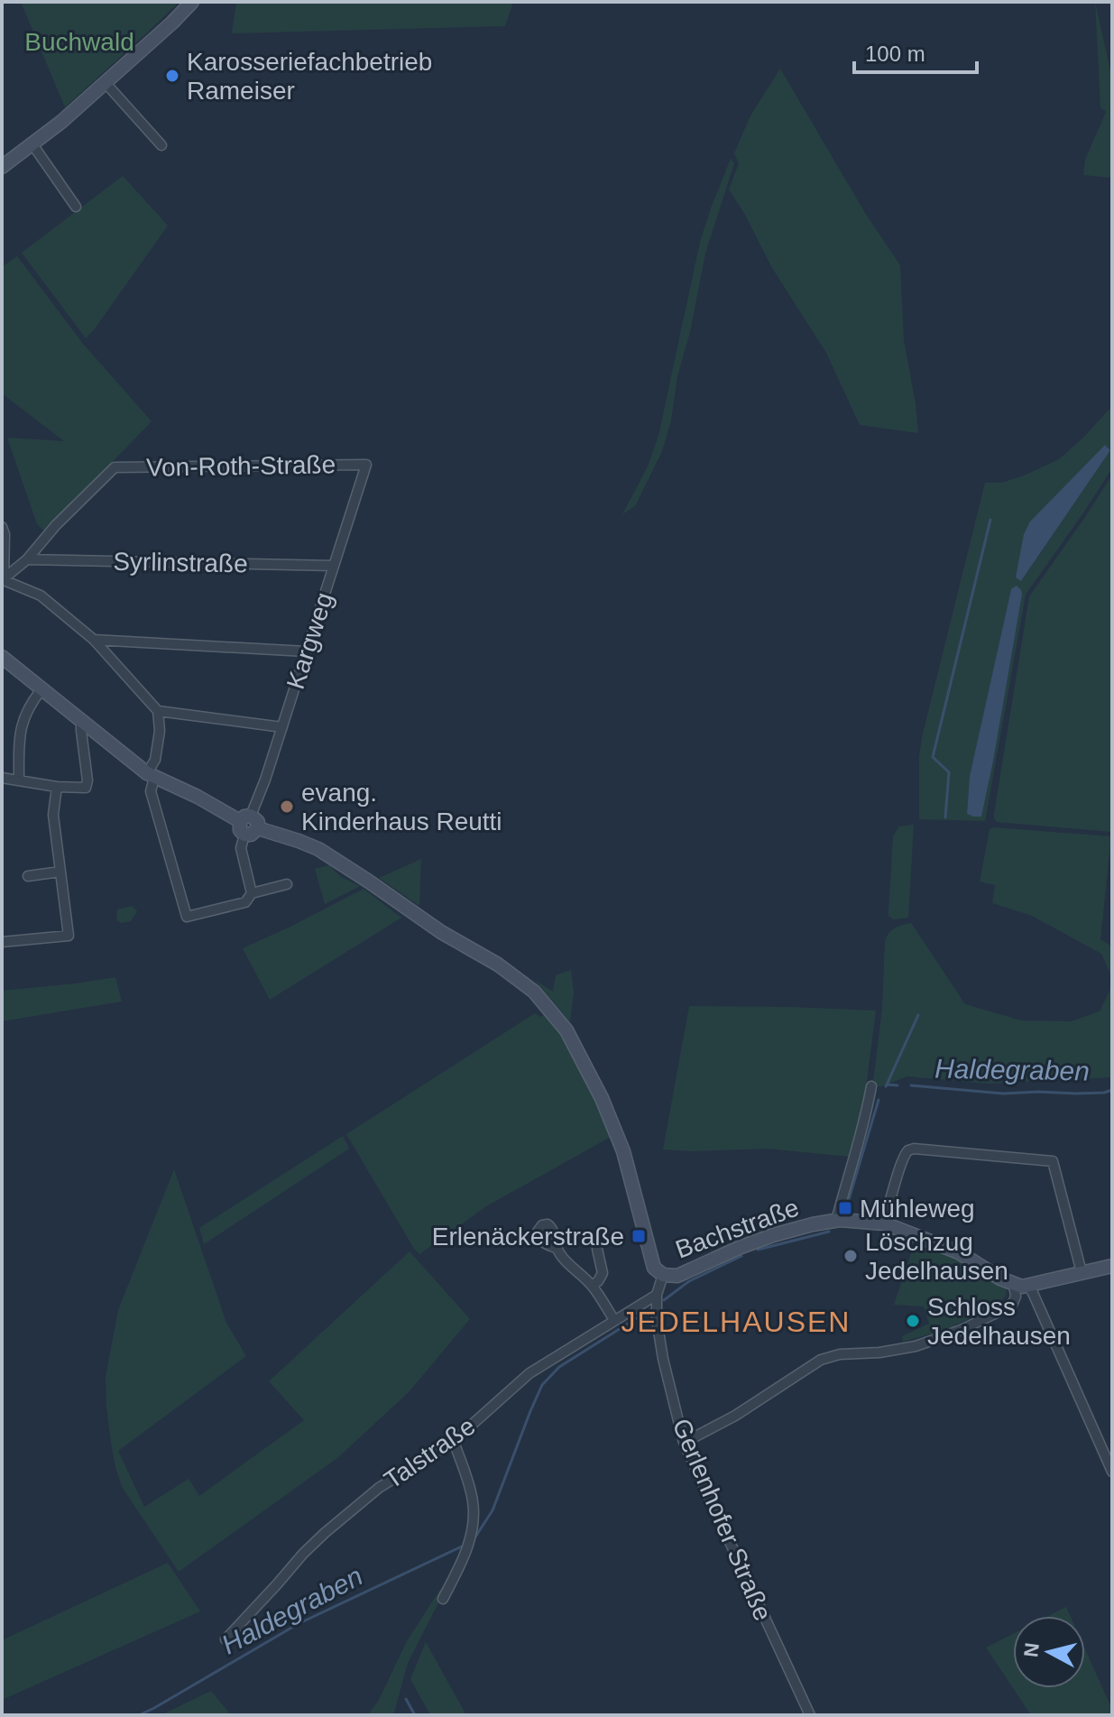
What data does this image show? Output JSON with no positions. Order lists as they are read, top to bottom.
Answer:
{
  "streets": {
    "street": [
      "Von-Roth-Straße",
      "Syrlinstraße",
      "Kargweg",
      "Bachstraße",
      "Talstraße",
      "Gerlenhofer Straße"
    ]
  },
  "crossings": [
    ["Von-Roth-Straße", "Syrlinstraße"],
    ["Von-Roth-Straße", "Kargweg"],
    ["Syrlinstraße", "Kargweg"],
    ["Bachstraße", "Gerlenhofer Straße"],
    ["Talstraße", "Gerlenhofer Straße"]
  ],
  "districts": ["JEDELHAUSEN"],
  "water": ["Haldegraben"],
  "parks": ["Buchwald"],
  "places": {
    "other": [
      "Karosseriefachbetrieb Rameiser",
      "evang. Kinderhaus Reutti",
      "Löschzug Jedelhausen",
      "Schloss Jedelhausen"
    ],
    "transit": ["Mühleweg", "Erlenäckerstraße"]
  },
  "scale_bar": "100 m",
  "north": "left"
}
